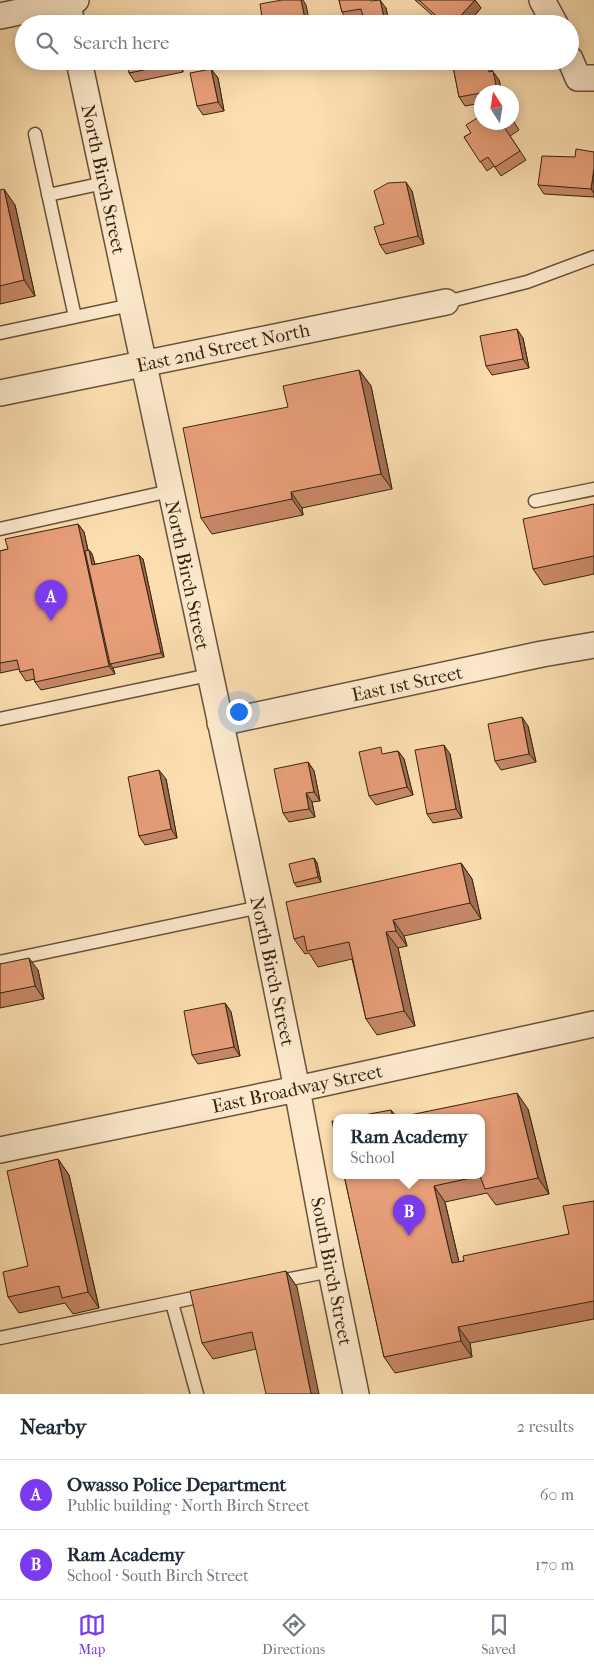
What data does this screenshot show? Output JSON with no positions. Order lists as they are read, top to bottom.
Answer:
{
  "streets": {
    "street": [
      "North Birch Street",
      "East 2nd Street North",
      "East 1st Street",
      "East Broadway Street",
      "South Birch Street"
    ]
  },
  "crossings": [
    ["North Birch Street", "East 2nd Street North"],
    ["North Birch Street", "East 1st Street"],
    ["North Birch Street", "East Broadway Street"],
    ["North Birch Street", "South Birch Street"],
    ["East Broadway Street", "South Birch Street"]
  ],
  "north": "top",
  "page": {
    "search": "Search here",
    "pins": ["A", "B"],
    "popup": ["Ram Academy", "School"],
    "heading": ["Nearby", "2 results"],
    "list": [
      {
        "mark": "A",
        "name": "Owasso Police Department",
        "note": "Public building · North Birch Street",
        "value": "60 m"
      },
      {
        "mark": "B",
        "name": "Ram Academy",
        "note": "School · South Birch Street",
        "value": "170 m"
      }
    ],
    "nav": ["Map", "Directions", "Saved"]
  }
}
